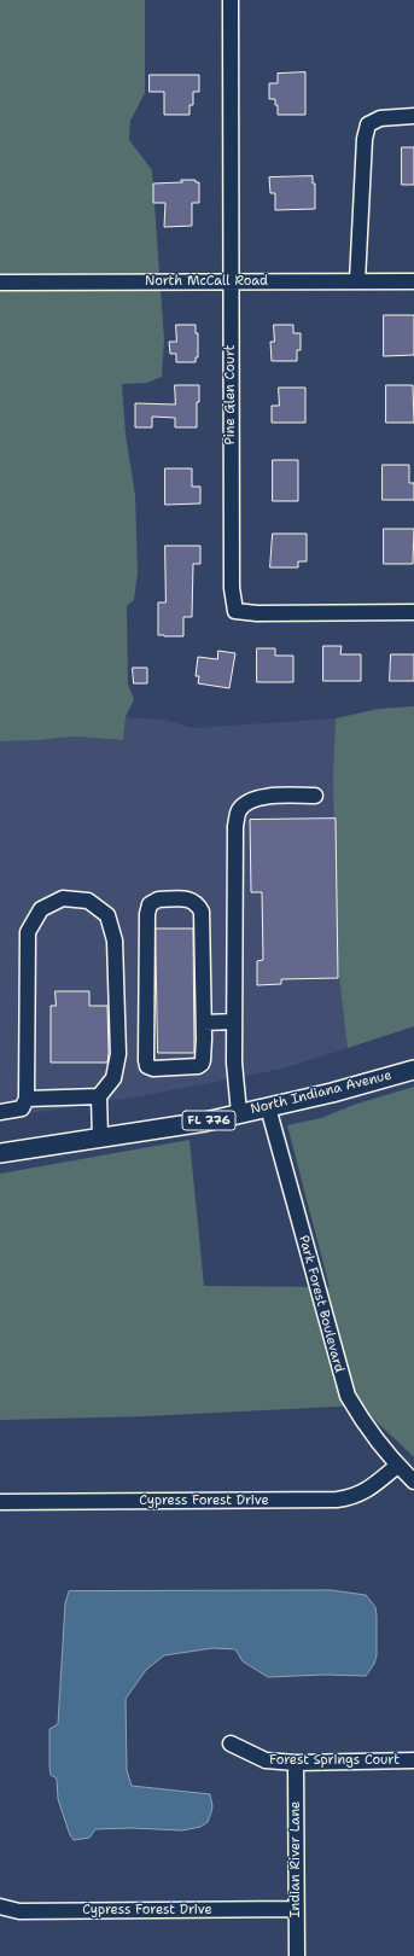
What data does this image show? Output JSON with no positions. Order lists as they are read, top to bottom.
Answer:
{
  "streets": {
    "main road": ["North Indiana Avenue", "FL 776"],
    "street": [
      "North McCall Road",
      "Pine Glen Court",
      "Park Forest Boulevard",
      "Cypress Forest Drive",
      "Forest Springs Court",
      "Indian River Lane"
    ]
  },
  "crossings": [
    ["North McCall Road", "Pine Glen Court"],
    ["North Indiana Avenue", "Park Forest Boulevard"],
    ["Park Forest Boulevard", "Cypress Forest Drive"],
    ["Cypress Forest Drive", "Indian River Lane"],
    ["Forest Springs Court", "Indian River Lane"]
  ]
}
